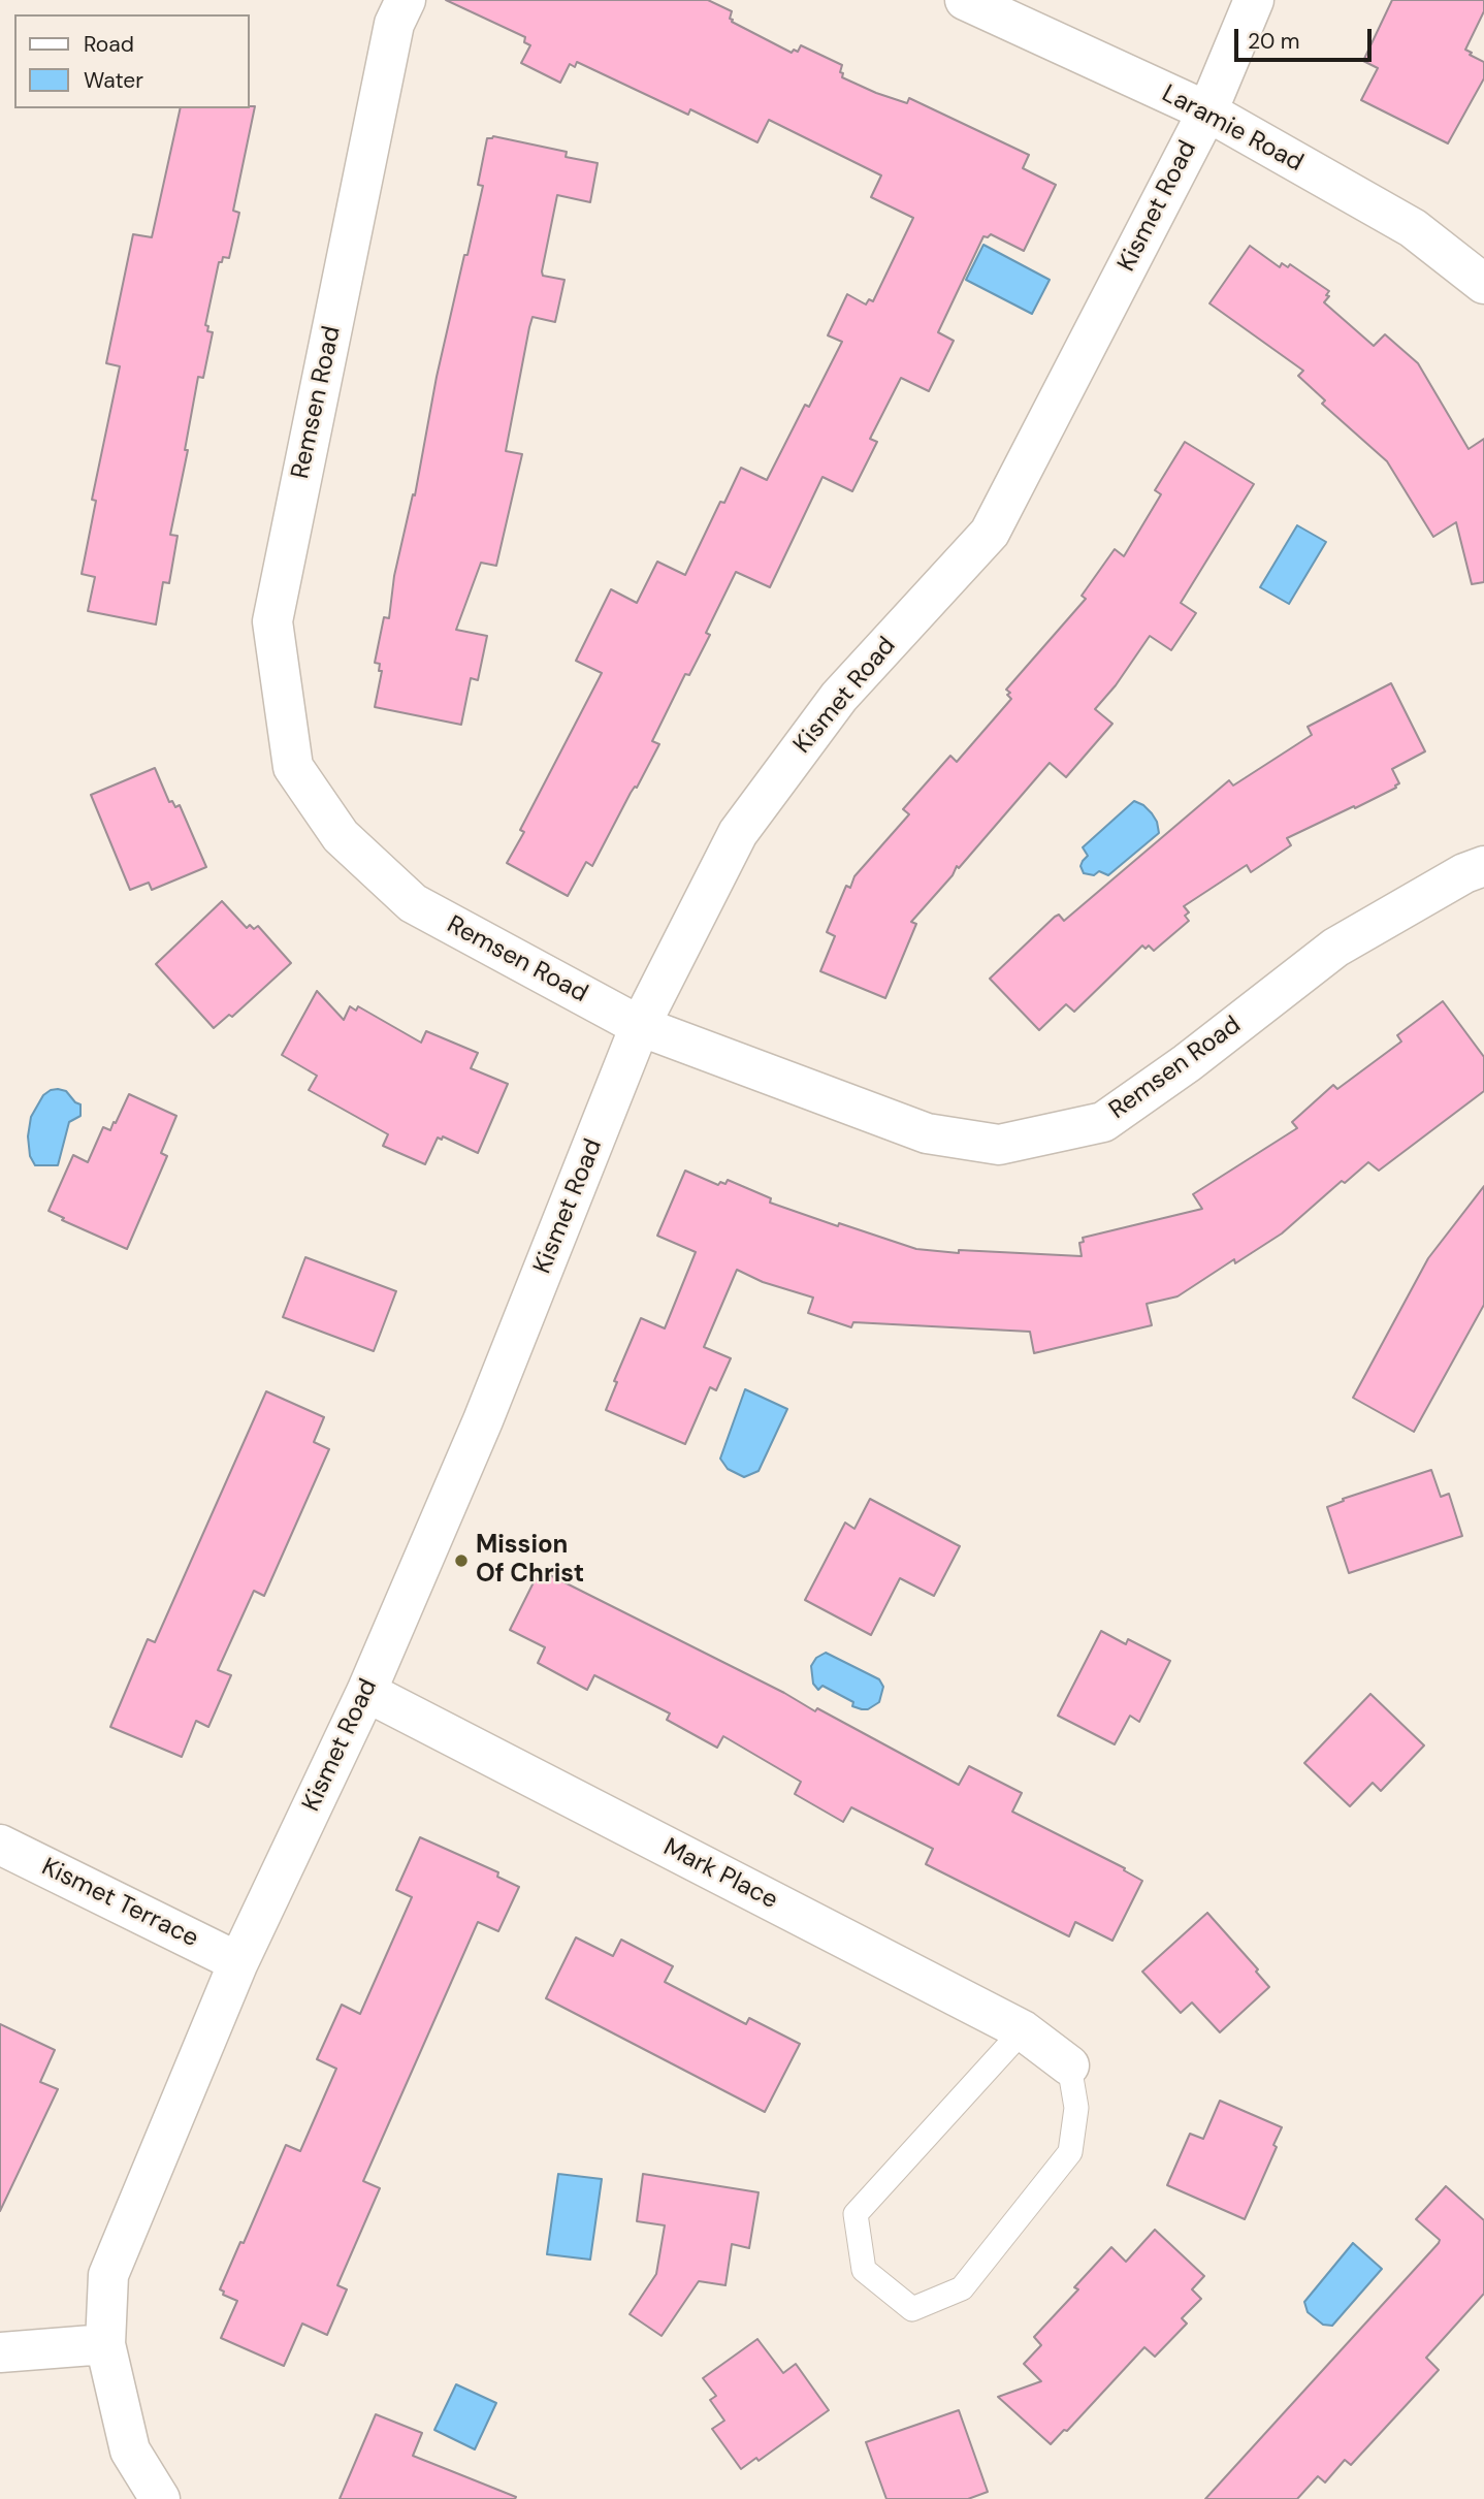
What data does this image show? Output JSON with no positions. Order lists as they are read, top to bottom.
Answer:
{
  "streets": {
    "street": [
      "Laramie Road",
      "Kismet Road",
      "Remsen Road",
      "Mark Place",
      "Kismet Terrace"
    ]
  },
  "crossings": [
    ["Laramie Road", "Kismet Road"],
    ["Kismet Road", "Remsen Road"],
    ["Kismet Road", "Mark Place"],
    ["Kismet Road", "Kismet Terrace"]
  ],
  "places": ["Mission Of Christ"],
  "legend": ["Road", "Water"],
  "scale_bar": "20 m"
}
